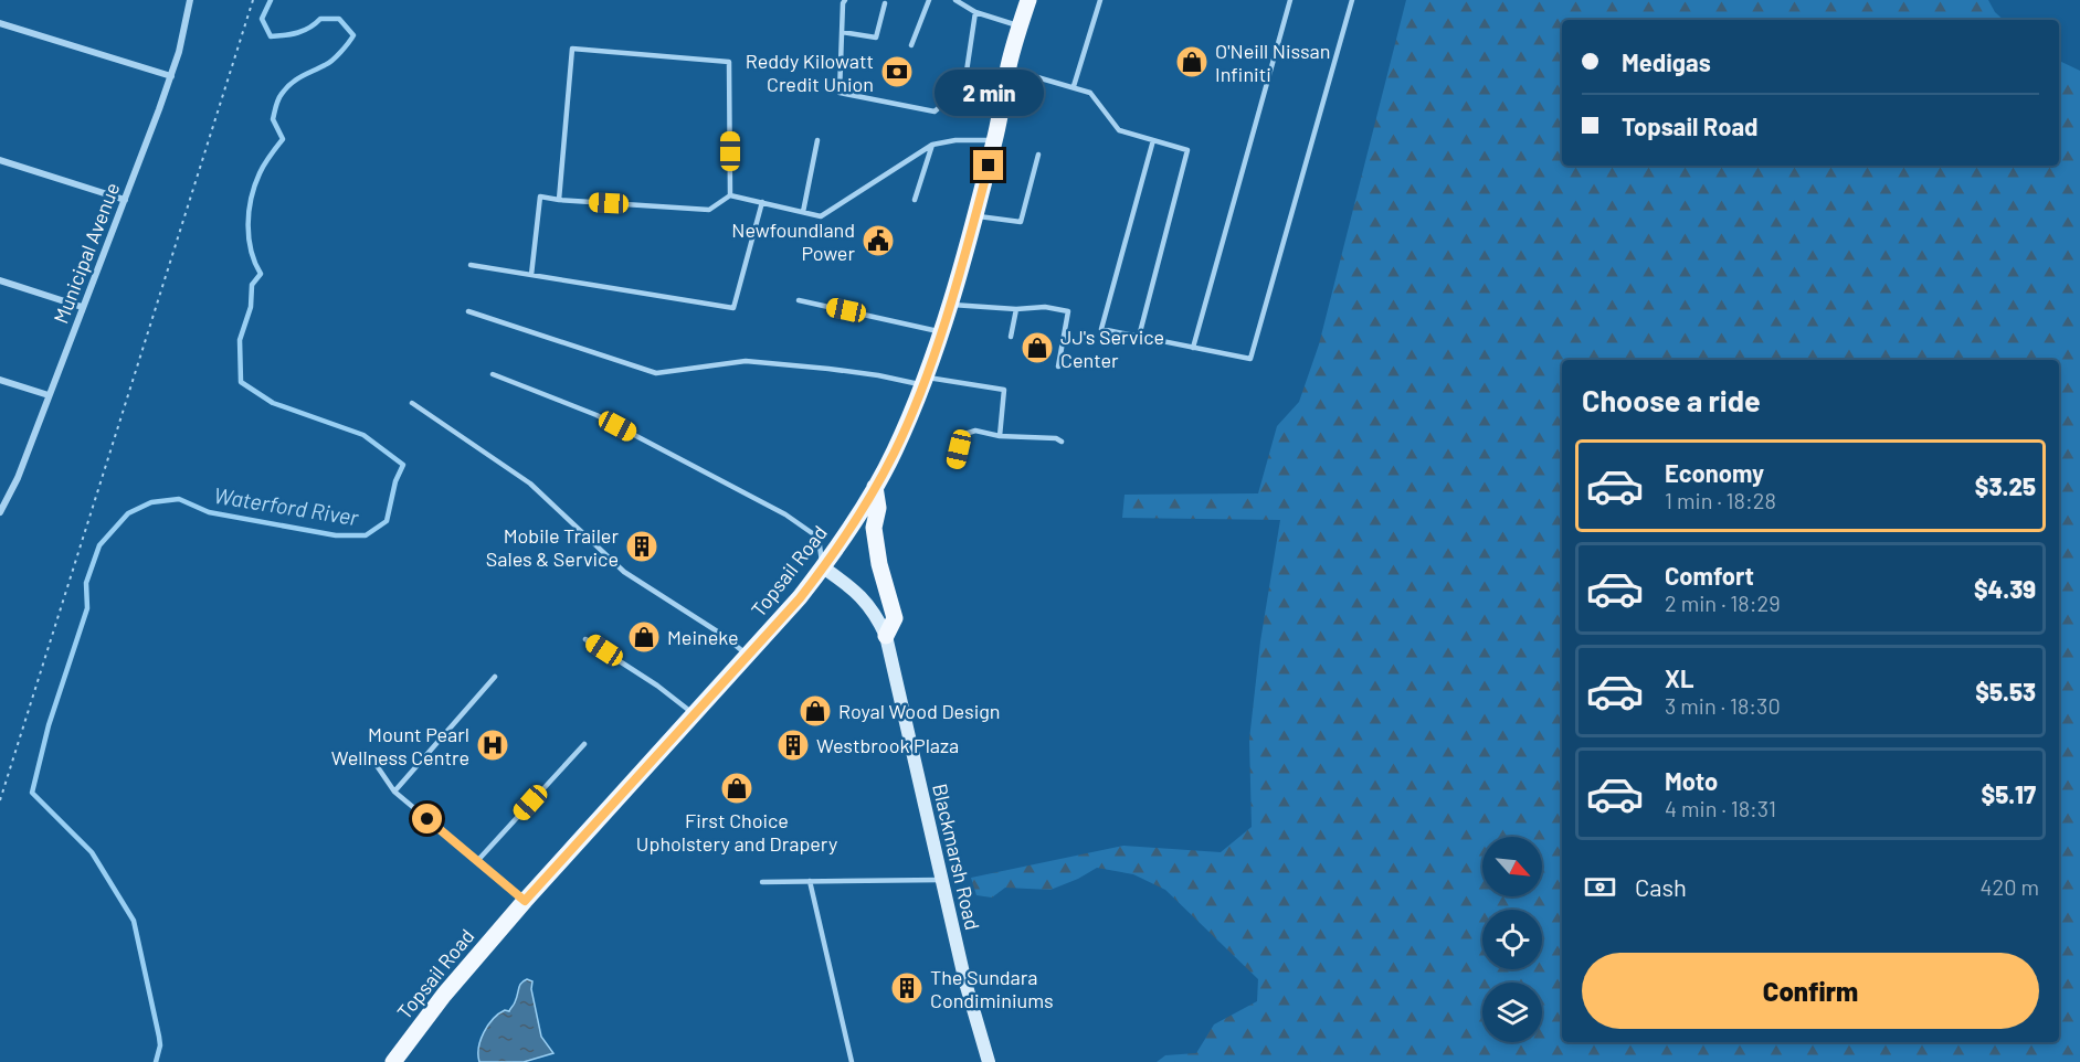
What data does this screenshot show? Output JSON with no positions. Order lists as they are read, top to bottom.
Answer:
{
  "streets": {
    "main road": ["Topsail Road", "Blackmarsh Road"],
    "street": ["Municipal Avenue"]
  },
  "crossings": [
    ["Topsail Road", "Blackmarsh Road"]
  ],
  "water": ["Waterford River"],
  "places": {
    "shop": [
      "O'Neill Nissan Infiniti",
      "JJ's Service Center",
      "Meineke",
      "Royal Wood Design",
      "First Choice Upholstery and Drapery"
    ],
    "bank": ["Reddy Kilowatt Credit Union"],
    "public building": ["Newfoundland Power"],
    "building": ["Mobile Trailer Sales & Service", "Westbrook Plaza", "The Sundara Condiminiums"],
    "hospital": ["Mount Pearl Wellness Centre"]
  },
  "north": "bottom right",
  "page": {
    "banner": ["Medigas", "Topsail Road"],
    "bubble": "2 min",
    "heading": "Choose a ride",
    "list": [
      {
        "name": "Economy",
        "note": "1 min · 18:28",
        "value": "$3.25"
      },
      {
        "name": "Comfort",
        "note": "2 min · 18:29",
        "value": "$4.39"
      },
      {
        "name": "XL",
        "note": "3 min · 18:30",
        "value": "$5.53"
      },
      {
        "name": "Moto",
        "note": "4 min · 18:31",
        "value": "$5.17"
      }
    ],
    "pay": ["Cash", "420 m"],
    "buttons": "Confirm"
  }
}
